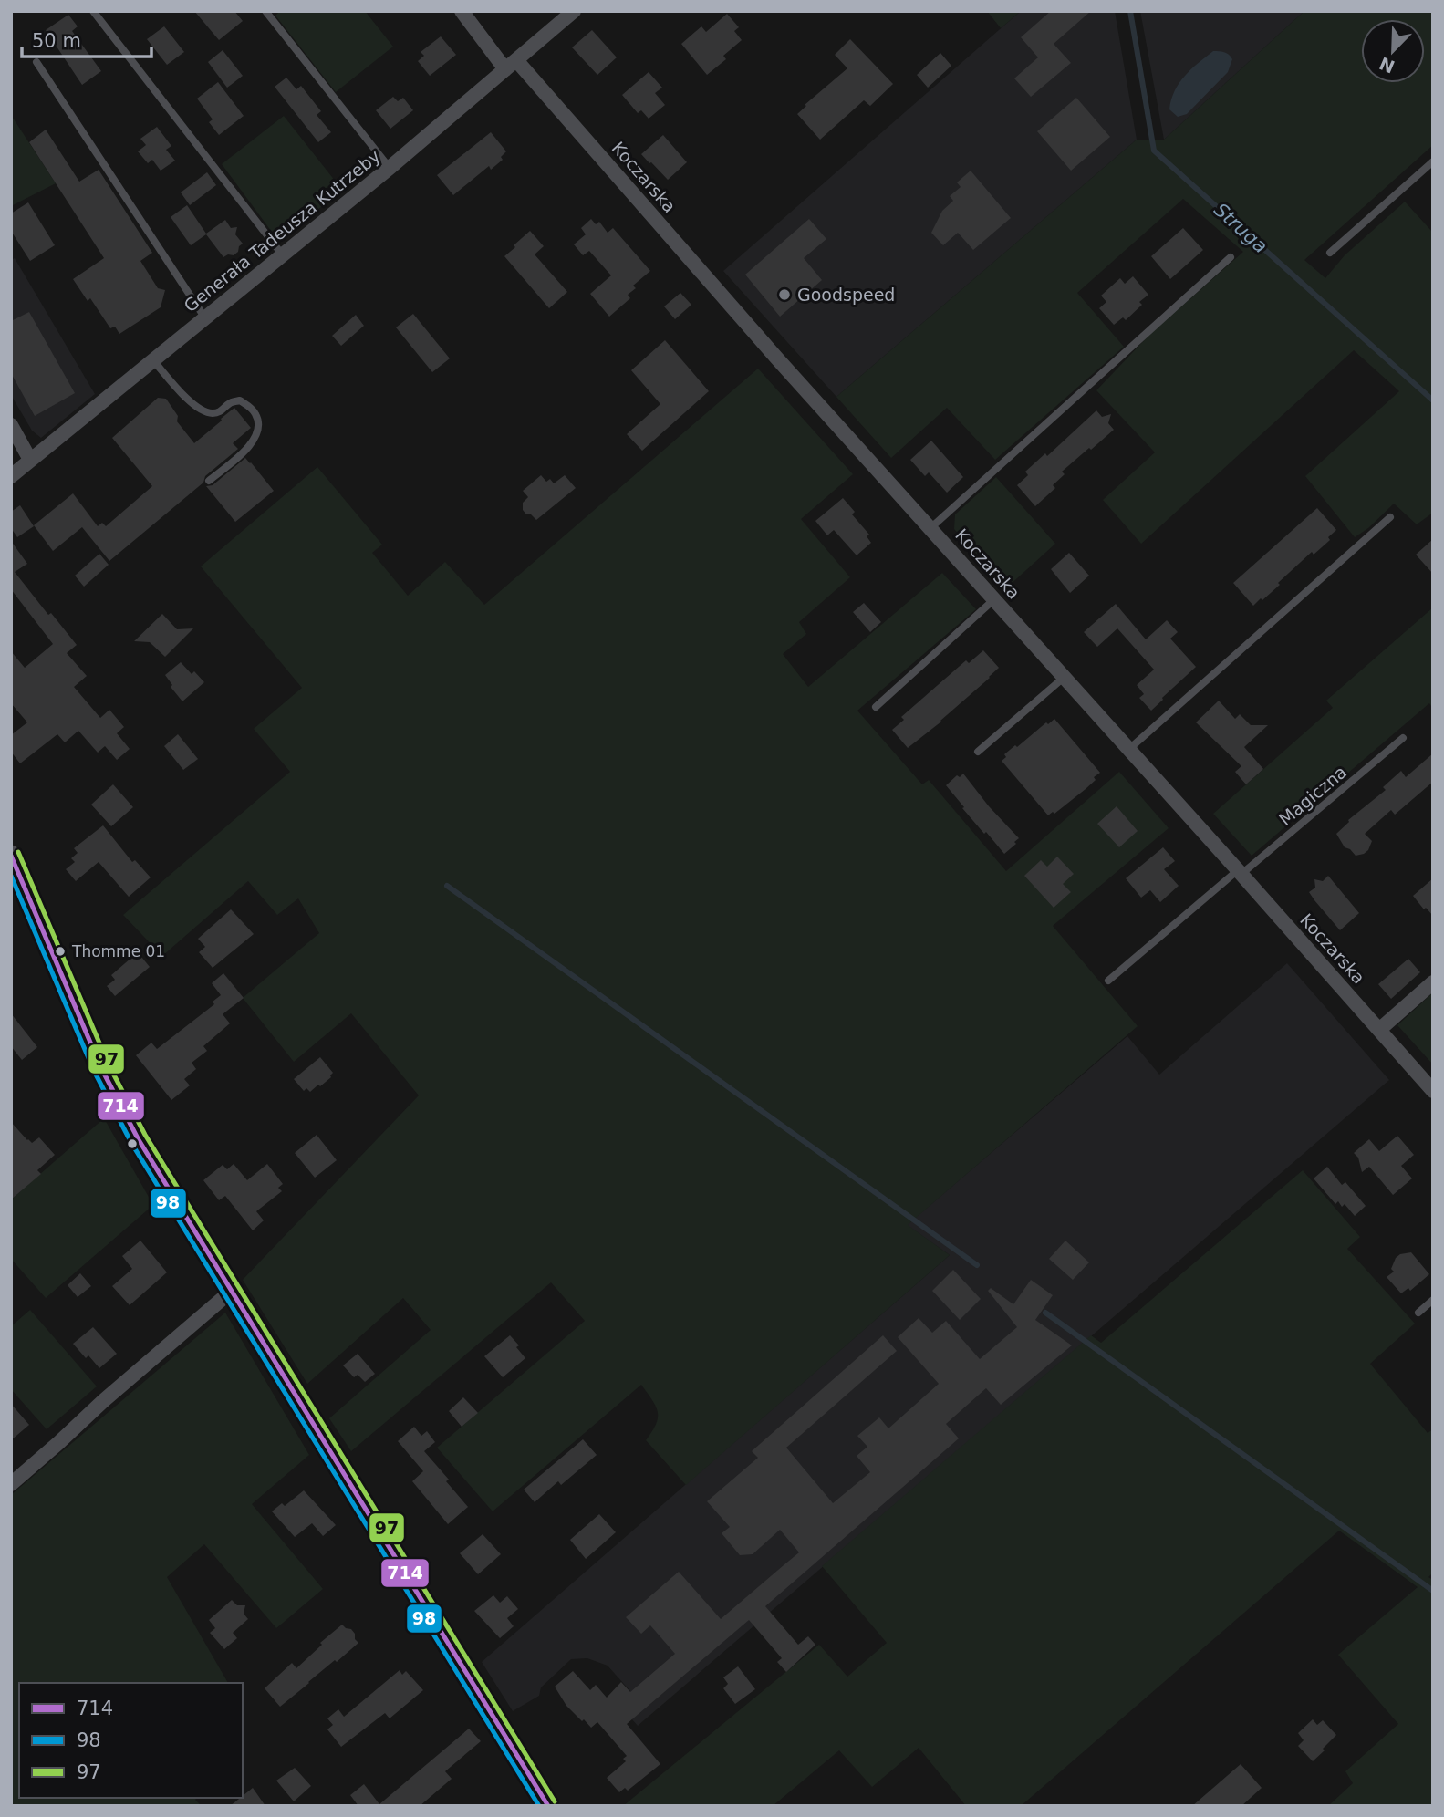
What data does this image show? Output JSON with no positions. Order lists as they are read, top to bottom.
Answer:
{
  "streets": {
    "street": ["Koczarska", "Generała Tadeusza Kutrzeby"],
    "lane": ["Magiczna"]
  },
  "crossings": [
    ["Koczarska", "Generała Tadeusza Kutrzeby"],
    ["Koczarska", "Magiczna"]
  ],
  "water": ["Struga"],
  "places": ["Goodspeed", "Thomme 01"],
  "lines": ["transit line 97", "transit line 714", "transit line 98"],
  "legend": ["714", "98", "97"],
  "scale_bar": "50 m",
  "north": "bottom left"
}
